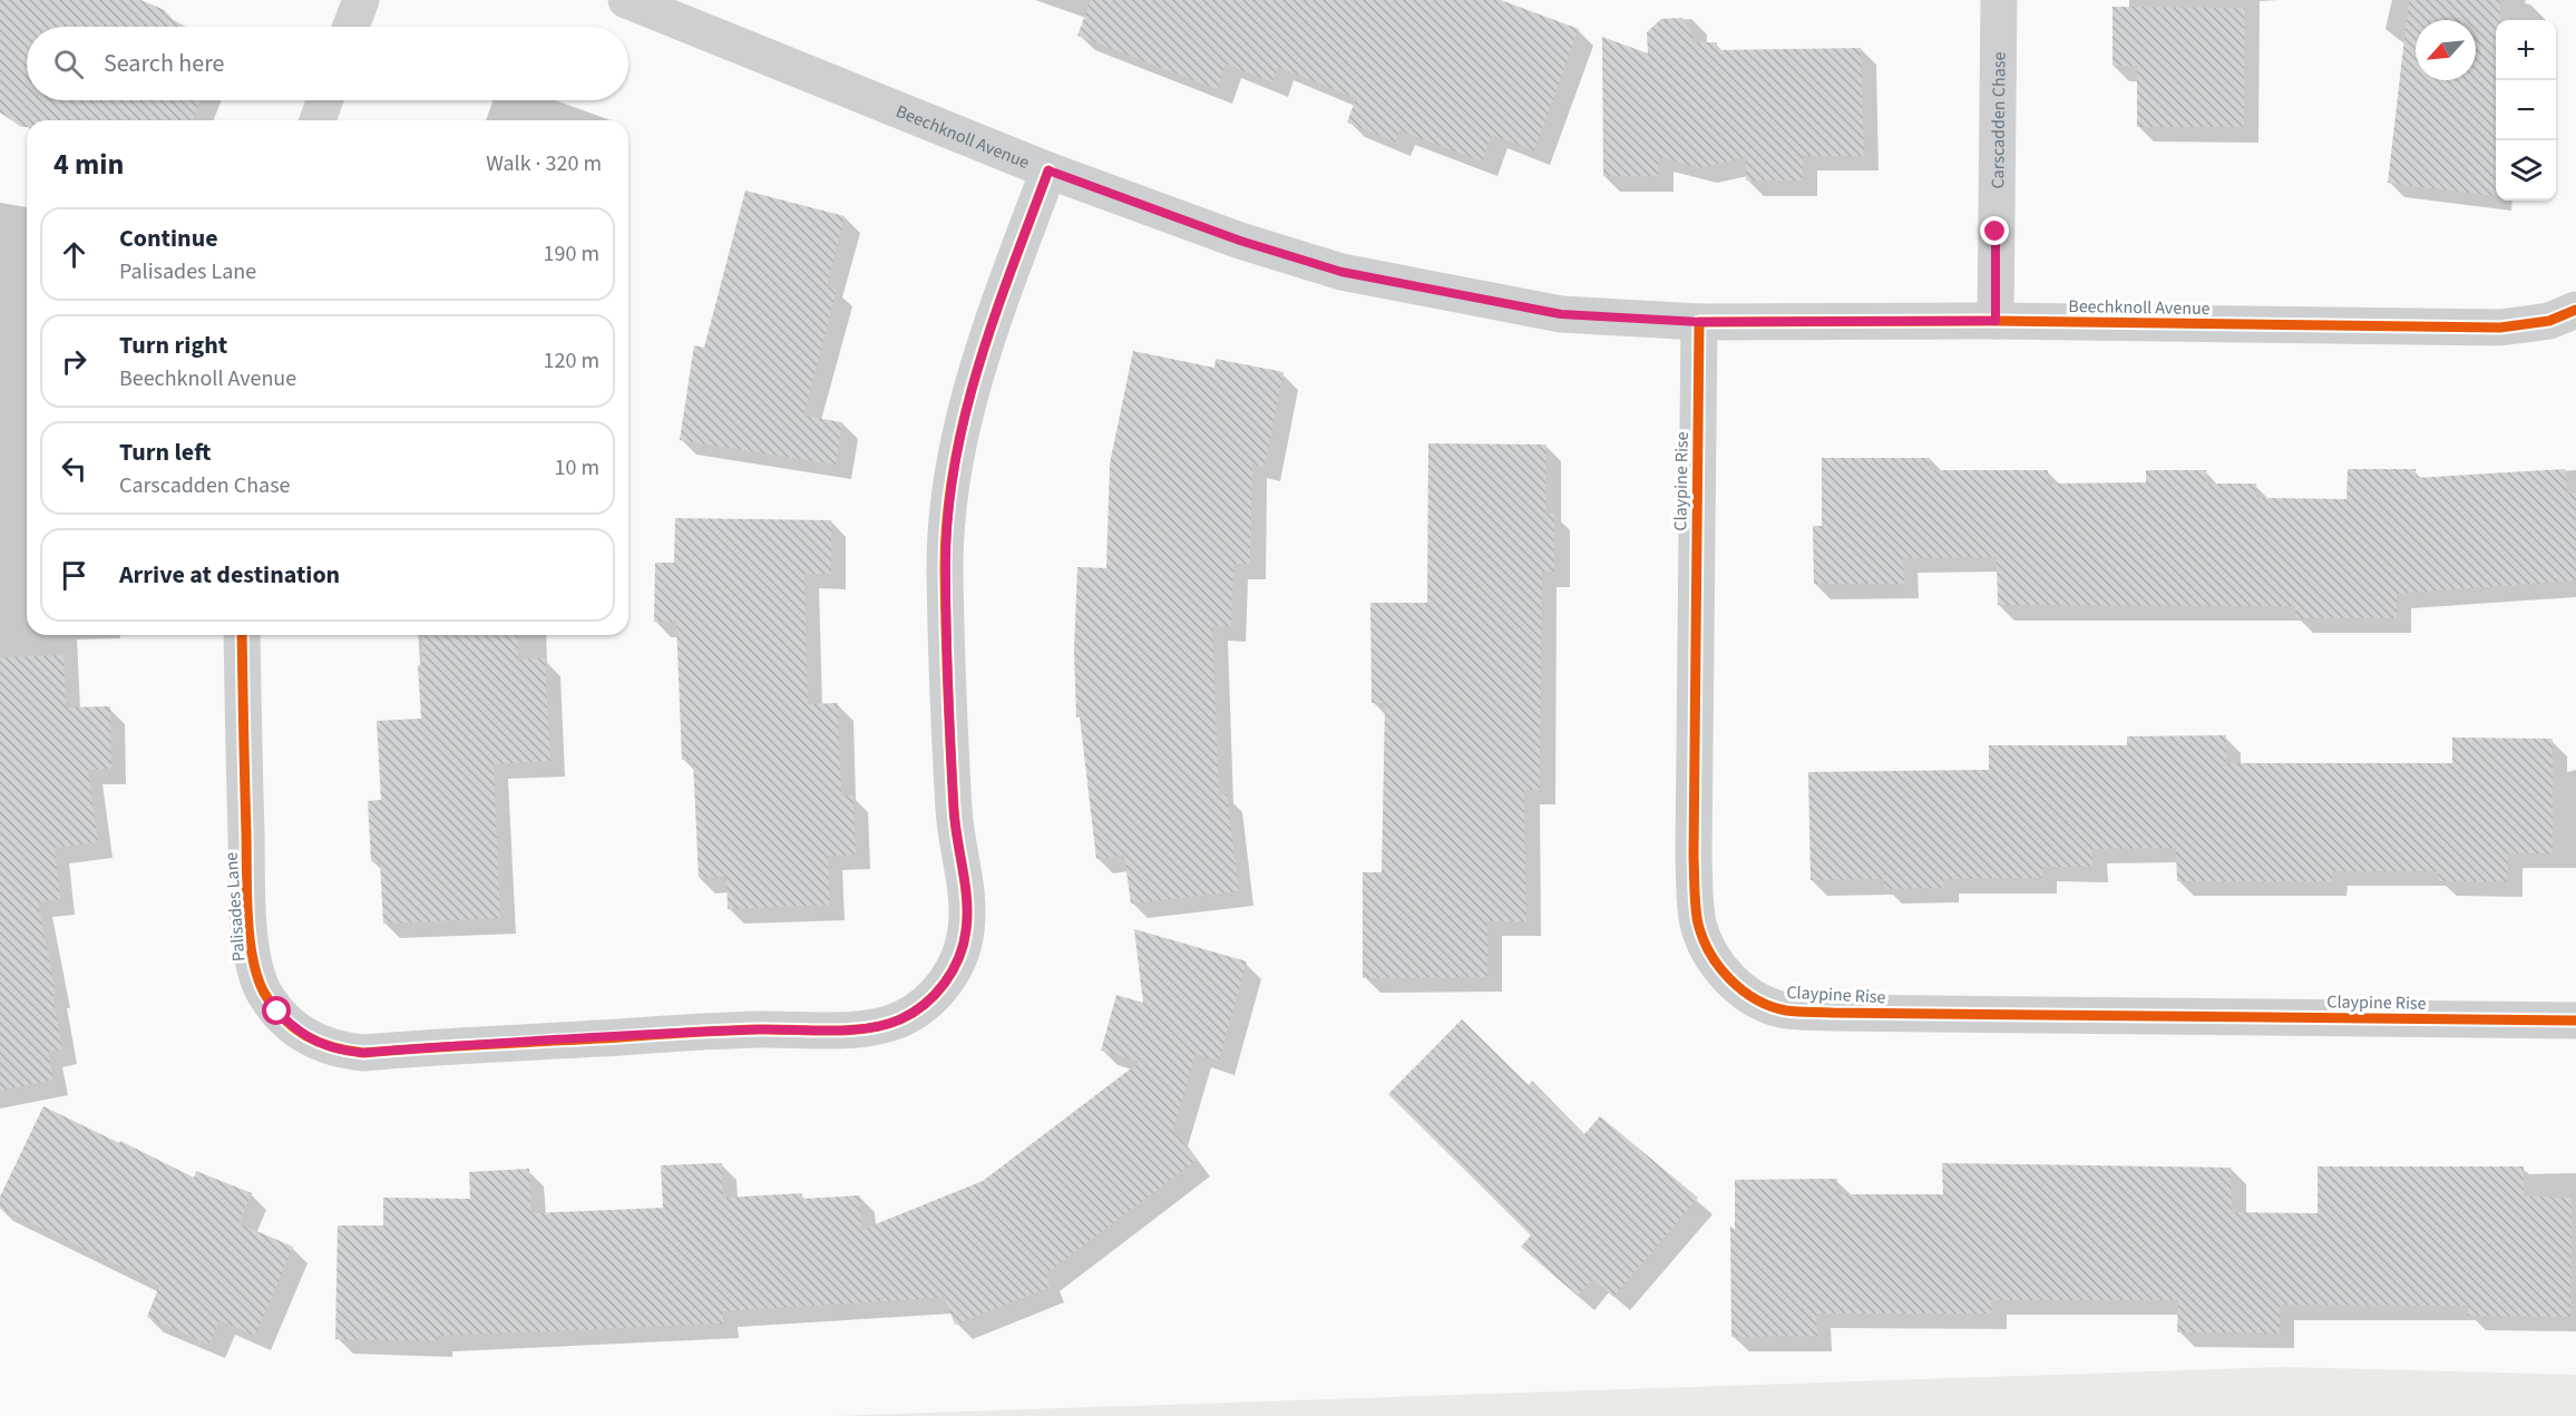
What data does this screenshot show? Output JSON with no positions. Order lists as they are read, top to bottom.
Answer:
{
  "streets": {
    "street": [
      "Carscadden Chase",
      "Beechknoll Avenue",
      "Claypine Rise",
      "Palisades Lane"
    ]
  },
  "crossings": [
    ["Carscadden Chase", "Beechknoll Avenue"],
    ["Beechknoll Avenue", "Claypine Rise"],
    ["Beechknoll Avenue", "Palisades Lane"]
  ],
  "north": "bottom left",
  "page": {
    "map_buttons": ["+", "−"],
    "search": "Search here",
    "heading": ["4 min", "Walk · 320 m"],
    "list": [
      ["Continue", "Palisades Lane", "190 m"],
      ["Turn right", "Beechknoll Avenue", "120 m"],
      ["Turn left", "Carscadden Chase", "10 m"],
      "Arrive at destination"
    ]
  }
}
